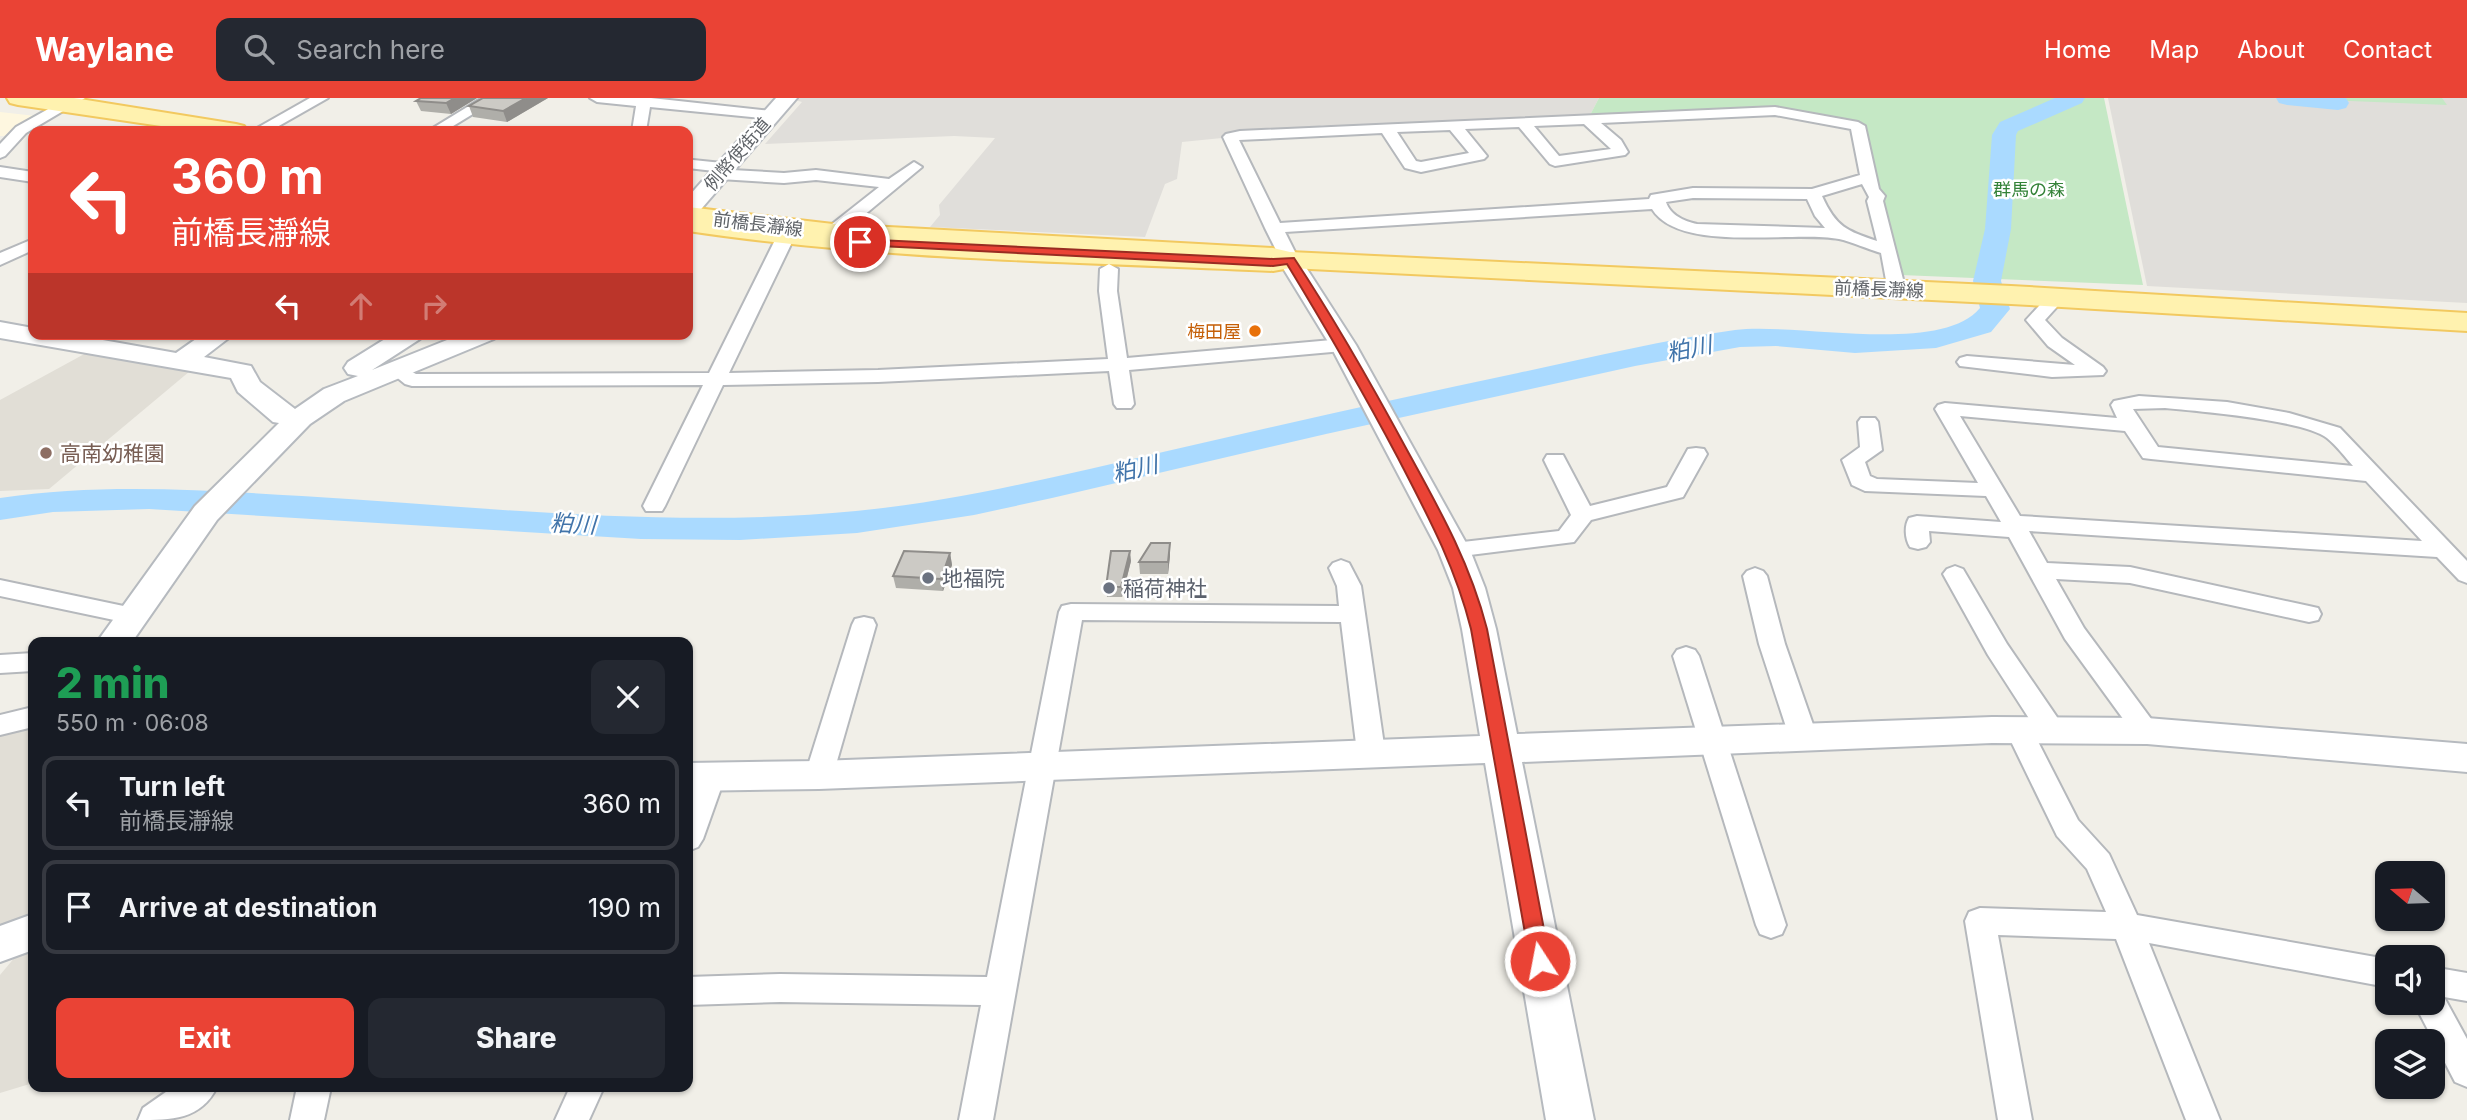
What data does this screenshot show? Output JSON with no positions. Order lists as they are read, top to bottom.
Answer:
{
  "streets": {
    "main road": ["前橋長瀞線"],
    "street": ["例幣使街道"]
  },
  "water": ["粕川"],
  "parks": ["群馬の森"],
  "places": [
    "梅田屋",
    "高南幼稚園",
    "地福院",
    "稲荷神社"
  ],
  "north": "left",
  "page": {
    "header": "Waylane",
    "search": "Search here",
    "nav": [
      "Home",
      "Map",
      "About",
      "Contact"
    ],
    "turn": ["360 m", "前橋長瀞線"],
    "heading": ["2 min", "550 m · 06:08"],
    "list": [
      {
        "name": "Turn left",
        "note": "前橋長瀞線",
        "value": "360 m"
      },
      {
        "name": "Arrive at destination",
        "value": "190 m"
      }
    ],
    "buttons": ["Exit", "Share"]
  }
}
